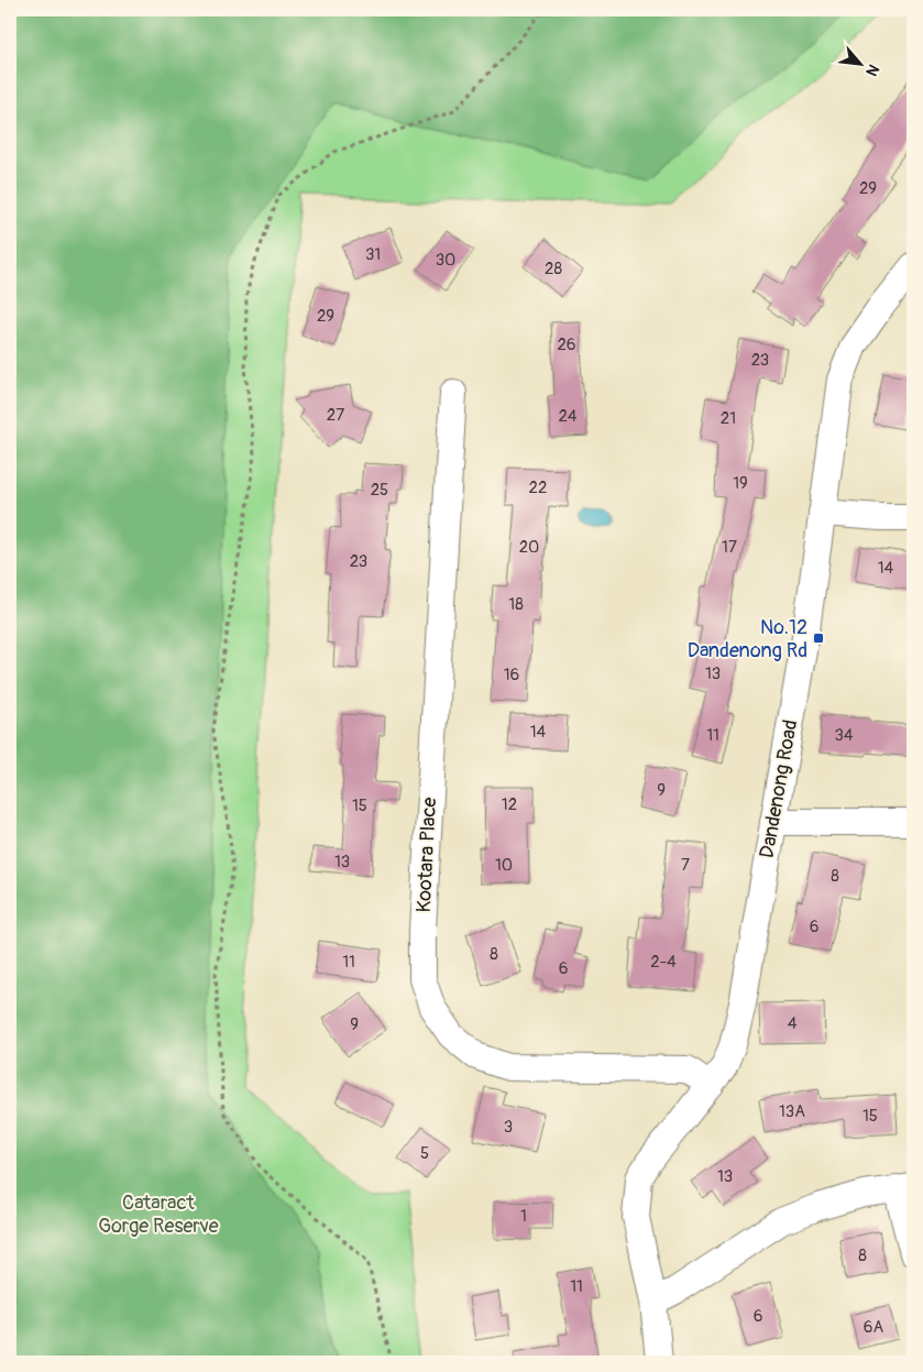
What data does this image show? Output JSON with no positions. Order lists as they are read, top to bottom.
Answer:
{
  "streets": {
    "street": ["Dandenong Road", "Kootara Place"]
  },
  "crossings": [
    ["Dandenong Road", "Kootara Place"]
  ],
  "parks": ["Cataract Gorge Reserve"],
  "places": {
    "transit": ["No.12 Dandenong Rd"]
  },
  "house_numbers": [
    "29",
    "31",
    "30",
    "28",
    "29",
    "26",
    "23",
    "27",
    "24",
    "21",
    "19",
    "22",
    "25",
    "20",
    "17",
    "23",
    "14",
    "18",
    "13",
    "16",
    "14",
    "11",
    "34",
    "9",
    "12",
    "15",
    "13",
    "10",
    "7",
    "8",
    "6",
    "8",
    "11",
    "2-4",
    "6",
    "4",
    "9",
    "13A",
    "15",
    "3",
    "5",
    "13",
    "1",
    "8",
    "11",
    "6",
    "6A"
  ],
  "north": "bottom right"
}
